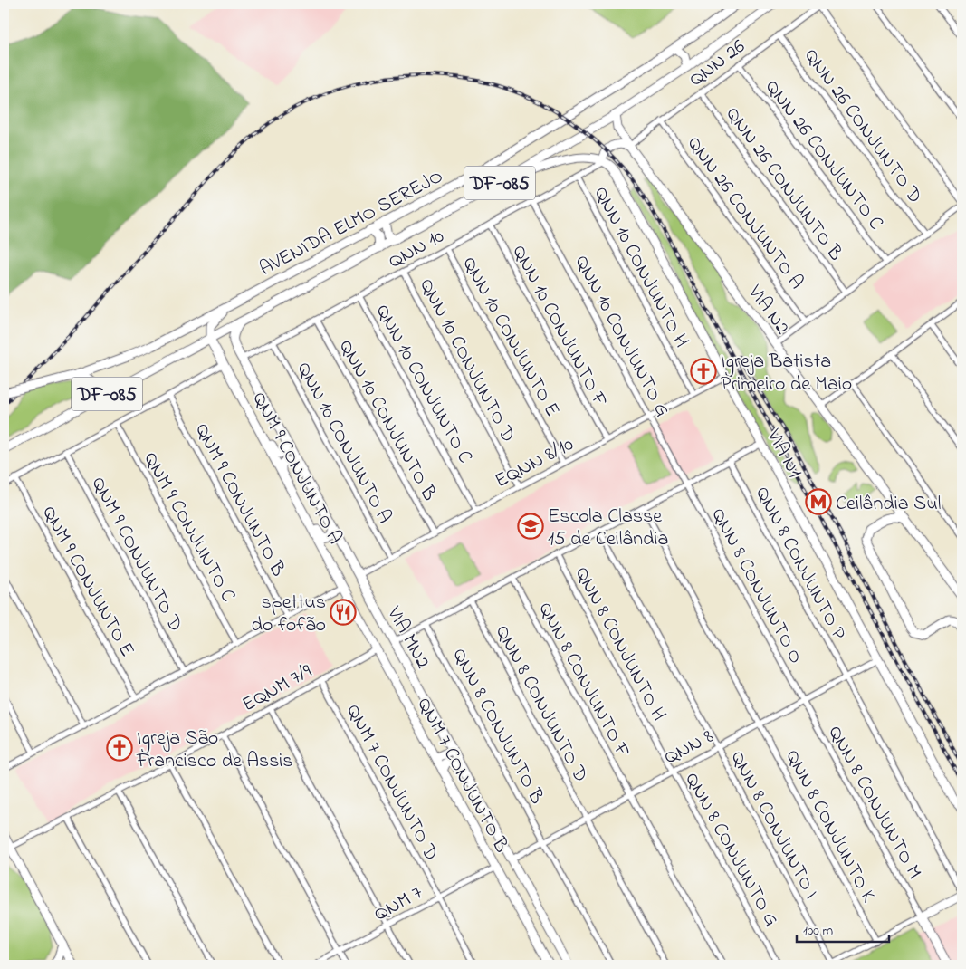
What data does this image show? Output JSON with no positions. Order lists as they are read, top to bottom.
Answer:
{
  "streets": {
    "main road": [
      "DF-085",
      "AVENIDA ELMO SEREJO",
      "VIA N2",
      "VIA N1",
      "QNM 9 CONJUNTO A",
      "VIA MN2",
      "QNM 7 CONJUNTO B"
    ],
    "street": [
      "QNN 26",
      "QNN 26 CONJUNTO D",
      "QNN 26 CONJUNTO C",
      "QNN 26 CONJUNTO B",
      "QNN 26 CONJUNTO A",
      "QNN 10",
      "QNN 10 CONJUNTO H",
      "QNN 10 CONJUNTO F",
      "QNN 10 CONJUNTO G",
      "QNN 10 CONJUNTO E",
      "QNN 10 CONJUNTO D",
      "QNN 10 CONJUNTO C",
      "QNN 10 CONJUNTO B",
      "QNN 10 CONJUNTO A",
      "EQNN 8/10",
      "QNM 9 CONJUNTO B",
      "QNM 9 CONJUNTO C",
      "QNM 9 CONJUNTO D",
      "QNN 8 CONJUNTO P",
      "QNM 9 CONJUNTO E",
      "QNN 8 CONJUNTO O",
      "QNN 8 CONJUNTO H",
      "QNN 8 CONJUNTO F",
      "EQNM 7/9",
      "QNN 8 CONJUNTO D",
      "QNN 8 CONJUNTO B",
      "QNN 8",
      "QNM 7 CONJUNTO D",
      "QNN 8 CONJUNTO M",
      "QNN 8 CONJUNTO I",
      "QNN 8 CONJUNTO K",
      "QNN 8 CONJUNTO G",
      "QNM 7"
    ]
  },
  "crossings": [
    ["QNN 26", "QNN 26 CONJUNTO D"],
    ["QNN 26", "QNN 26 CONJUNTO C"],
    ["QNN 26", "QNN 26 CONJUNTO B"],
    ["QNN 26", "QNN 26 CONJUNTO A"],
    ["QNN 26", "VIA N2"],
    ["AVENIDA ELMO SEREJO", "QNN 10"],
    ["AVENIDA ELMO SEREJO", "VIA N2"],
    ["AVENIDA ELMO SEREJO", "VIA N1"],
    ["AVENIDA ELMO SEREJO", "QNM 9 CONJUNTO A"],
    ["AVENIDA ELMO SEREJO", "VIA MN2"],
    ["QNN 10", "QNN 10 CONJUNTO H"],
    ["QNN 10", "QNN 10 CONJUNTO F"],
    ["QNN 10", "QNN 10 CONJUNTO G"],
    ["QNN 10", "QNN 10 CONJUNTO E"],
    ["QNN 10", "QNN 10 CONJUNTO D"],
    ["QNN 10", "QNN 10 CONJUNTO C"],
    ["QNN 10", "QNN 10 CONJUNTO B"],
    ["QNN 10", "QNN 10 CONJUNTO A"],
    ["QNN 10", "VIA N1"],
    ["QNN 10", "VIA MN2"],
    ["QNN 10 CONJUNTO H", "EQNN 8/10"],
    ["QNN 10 CONJUNTO F", "EQNN 8/10"],
    ["QNN 10 CONJUNTO G", "EQNN 8/10"],
    ["QNN 10 CONJUNTO G", "QNN 8 CONJUNTO O"],
    ["QNN 10 CONJUNTO E", "EQNN 8/10"],
    ["QNN 10 CONJUNTO D", "EQNN 8/10"],
    ["QNN 10 CONJUNTO C", "EQNN 8/10"],
    ["QNN 10 CONJUNTO B", "EQNN 8/10"],
    ["QNN 10 CONJUNTO A", "EQNN 8/10"],
    ["VIA N1", "EQNN 8/10"],
    ["VIA N1", "QNN 8"],
    ["EQNN 8/10", "VIA MN2"],
    ["QNN 8 CONJUNTO P", "QNN 8"],
    ["QNN 8 CONJUNTO O", "QNN 8"],
    ["QNN 8 CONJUNTO O", "QNN 8 CONJUNTO M"],
    ["VIA MN2", "QNN 8"],
    ["QNN 8 CONJUNTO H", "QNN 8"],
    ["QNN 8 CONJUNTO H", "QNN 8 CONJUNTO G"],
    ["QNN 8 CONJUNTO F", "QNN 8"],
    ["EQNM 7/9", "QNM 7 CONJUNTO B"],
    ["EQNM 7/9", "QNM 7 CONJUNTO D"],
    ["QNN 8 CONJUNTO D", "QNN 8"],
    ["QNN 8 CONJUNTO B", "QNN 8"],
    ["QNN 8", "QNN 8 CONJUNTO M"],
    ["QNN 8", "QNN 8 CONJUNTO I"],
    ["QNN 8", "QNN 8 CONJUNTO K"],
    ["QNN 8", "QNN 8 CONJUNTO G"],
    ["QNM 7 CONJUNTO B", "QNM 7"],
    ["QNM 7 CONJUNTO D", "QNM 7"]
  ],
  "places": {
    "church": ["Igreja Batista Primeiro de Maio", "Igreja São Francisco de Assis"],
    "metro station": ["Ceilândia Sul"],
    "school or university": ["Escola Classe 15 de Ceilândia"],
    "restaurant": ["spettus do fofão"]
  },
  "scale_bar": "100 m"
}
